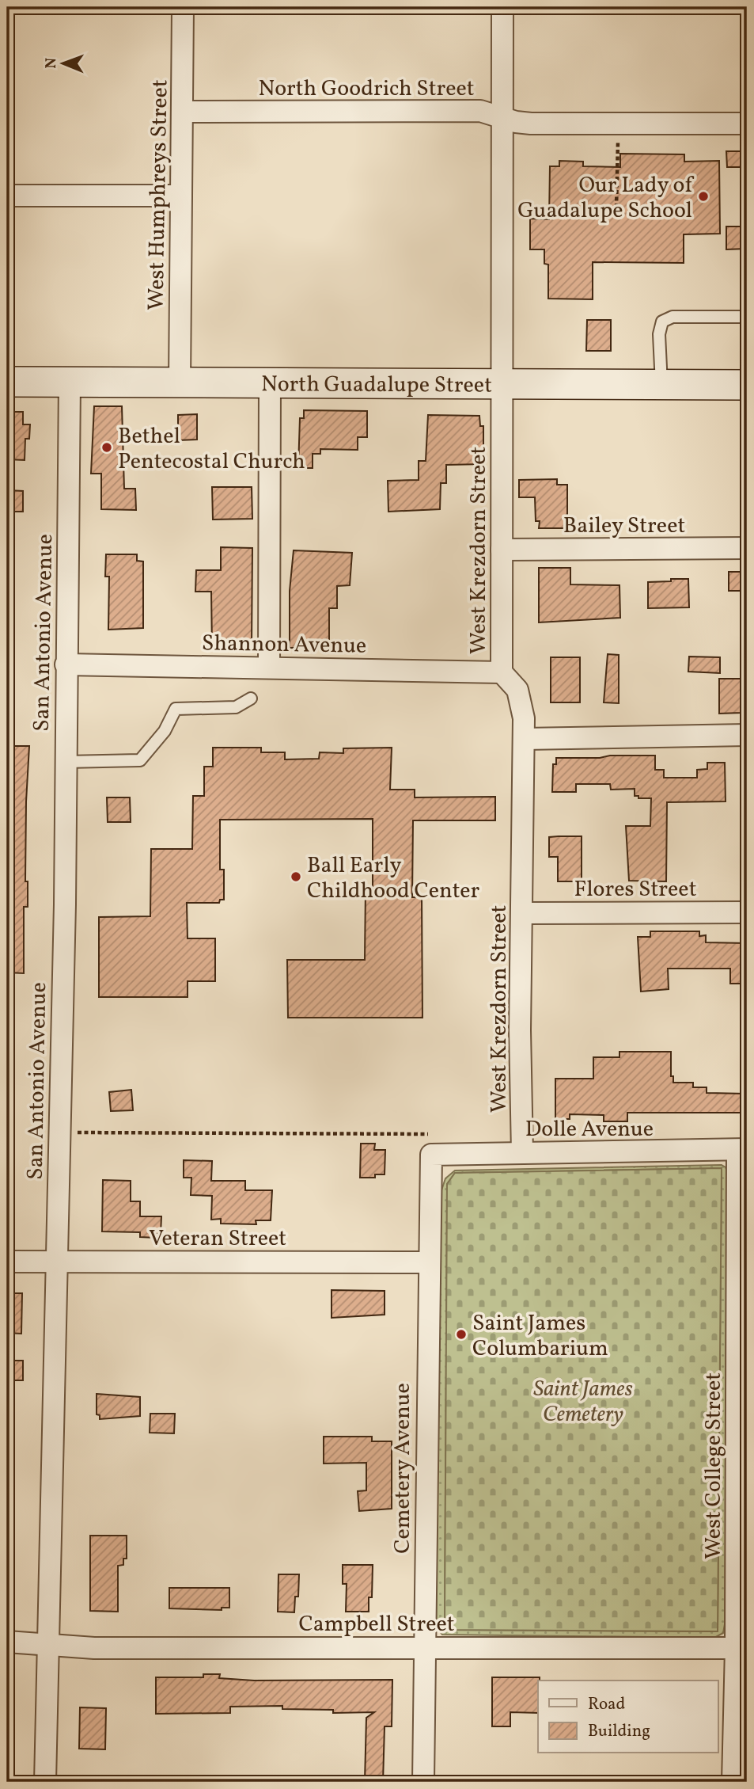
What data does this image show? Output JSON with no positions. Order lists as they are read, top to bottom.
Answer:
{
  "streets": {
    "street": [
      "North Goodrich Street",
      "West Humphreys Street",
      "North Guadalupe Street",
      "Bailey Street",
      "West Krezdorn Street",
      "San Antonio Avenue",
      "Shannon Avenue",
      "Flores Street",
      "Dolle Avenue",
      "Veteran Street",
      "West College Street",
      "Cemetery Avenue",
      "Campbell Street"
    ]
  },
  "crossings": [
    ["North Goodrich Street", "West Humphreys Street"],
    ["North Goodrich Street", "West Krezdorn Street"],
    ["West Humphreys Street", "North Guadalupe Street"],
    ["North Guadalupe Street", "West Krezdorn Street"],
    ["North Guadalupe Street", "San Antonio Avenue"],
    ["Bailey Street", "West Krezdorn Street"],
    ["West Krezdorn Street", "Shannon Avenue"],
    ["West Krezdorn Street", "Flores Street"],
    ["West Krezdorn Street", "Dolle Avenue"],
    ["San Antonio Avenue", "Shannon Avenue"],
    ["San Antonio Avenue", "Veteran Street"],
    ["San Antonio Avenue", "Campbell Street"],
    ["Dolle Avenue", "West College Street"],
    ["Dolle Avenue", "Cemetery Avenue"],
    ["Veteran Street", "Cemetery Avenue"],
    ["West College Street", "Campbell Street"],
    ["Cemetery Avenue", "Campbell Street"]
  ],
  "parks": ["Saint James Cemetery"],
  "places": [
    "Our Lady of Guadalupe School",
    "Bethel Pentecostal Church",
    "Ball Early Childhood Center",
    "Saint James Columbarium"
  ],
  "legend": ["Road", "Building"],
  "north": "left"
}
